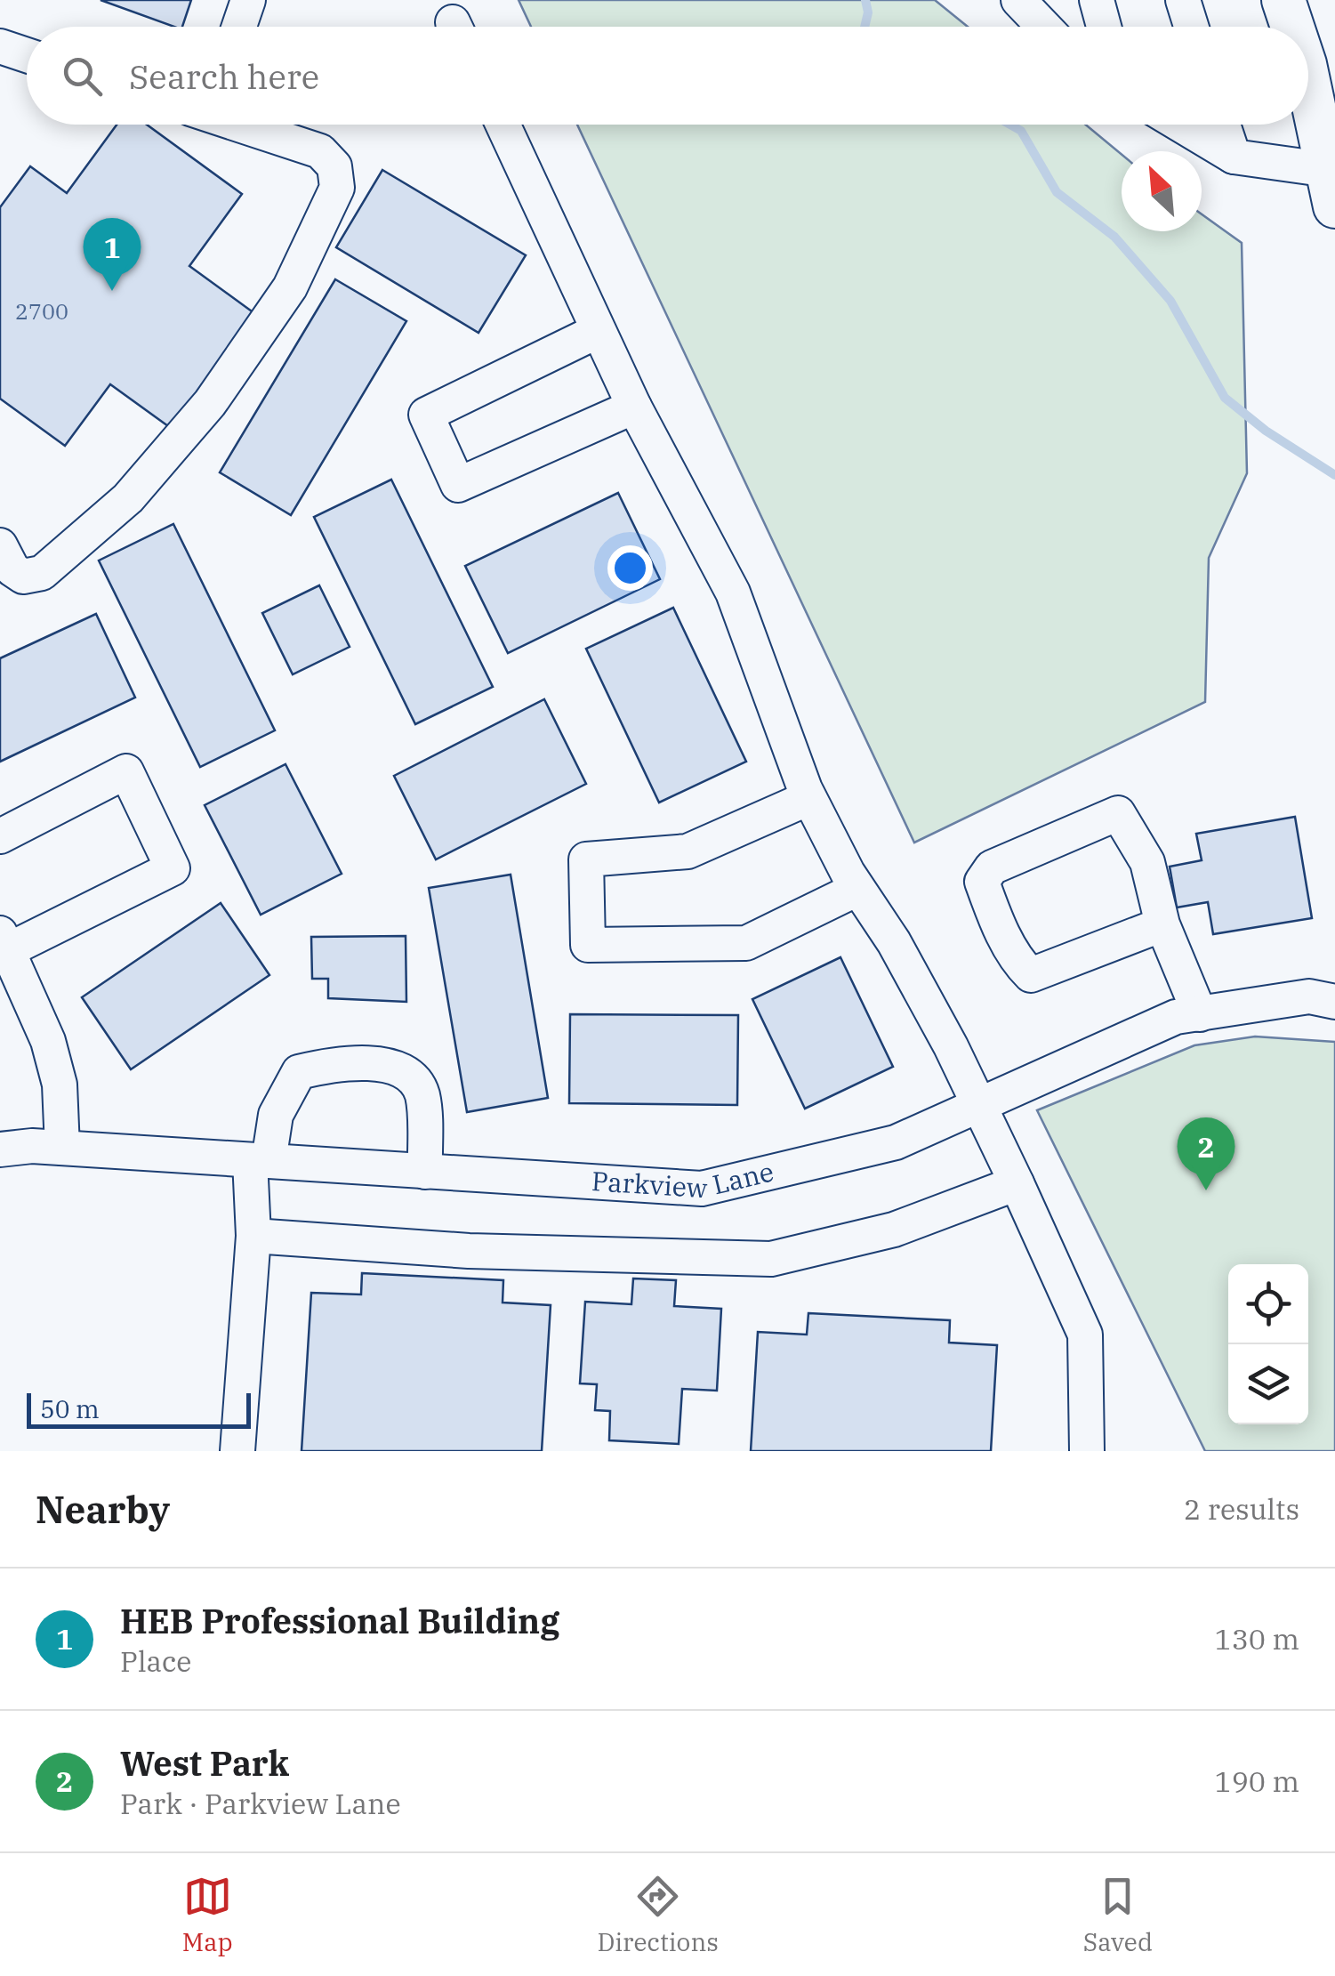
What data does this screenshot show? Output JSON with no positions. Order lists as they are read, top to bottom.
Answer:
{
  "streets": {
    "street": ["Parkview Lane"]
  },
  "house_numbers": ["2700"],
  "scale_bar": "50 m",
  "north": "top left",
  "page": {
    "search": "Search here",
    "pins": ["1", "2"],
    "scale": "50 m",
    "heading": ["Nearby", "2 results"],
    "list": [
      {
        "mark": "1",
        "name": "HEB Professional Building",
        "note": "Place",
        "value": "130 m"
      },
      {
        "mark": "2",
        "name": "West Park",
        "note": "Park · Parkview Lane",
        "value": "190 m"
      }
    ],
    "nav": ["Map", "Directions", "Saved"]
  }
}
